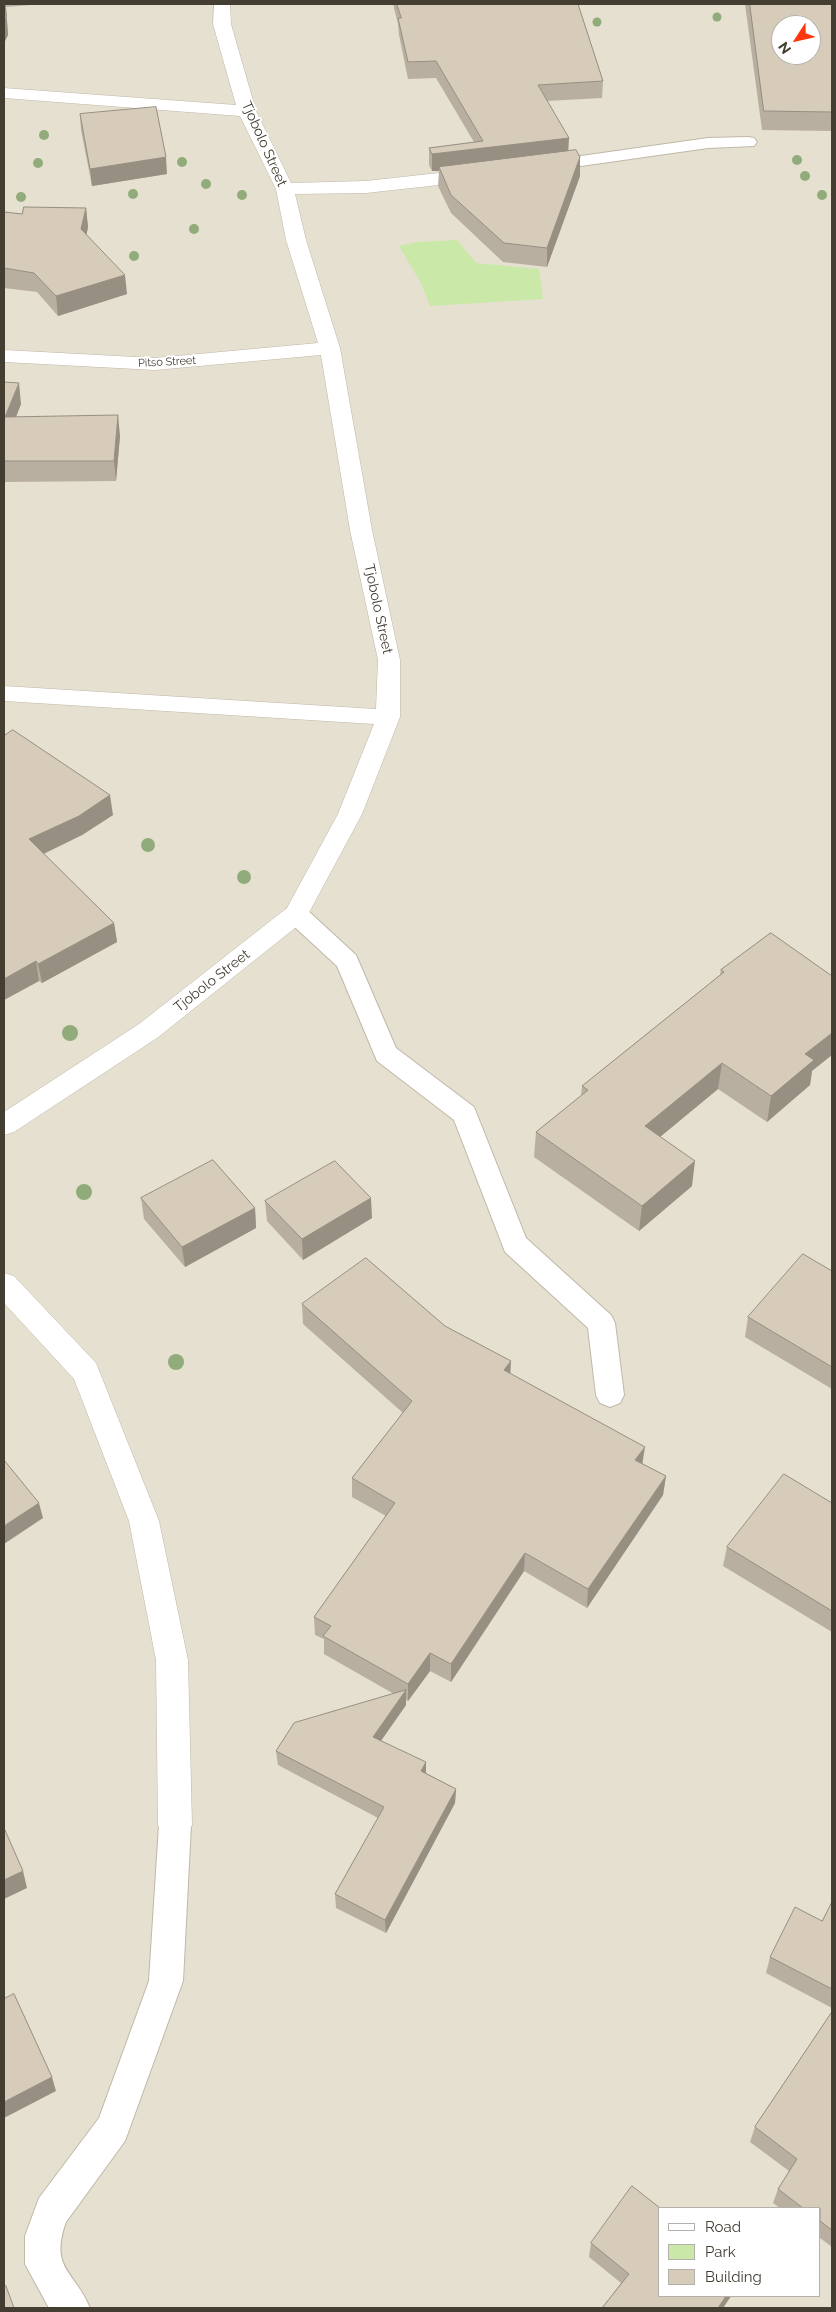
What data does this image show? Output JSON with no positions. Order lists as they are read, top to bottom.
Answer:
{
  "streets": {
    "street": ["Tjobolo Street", "Pitso Street"]
  },
  "crossings": [
    ["Tjobolo Street", "Pitso Street"]
  ],
  "legend": ["Road", "Park", "Building"],
  "north": "bottom left"
}
